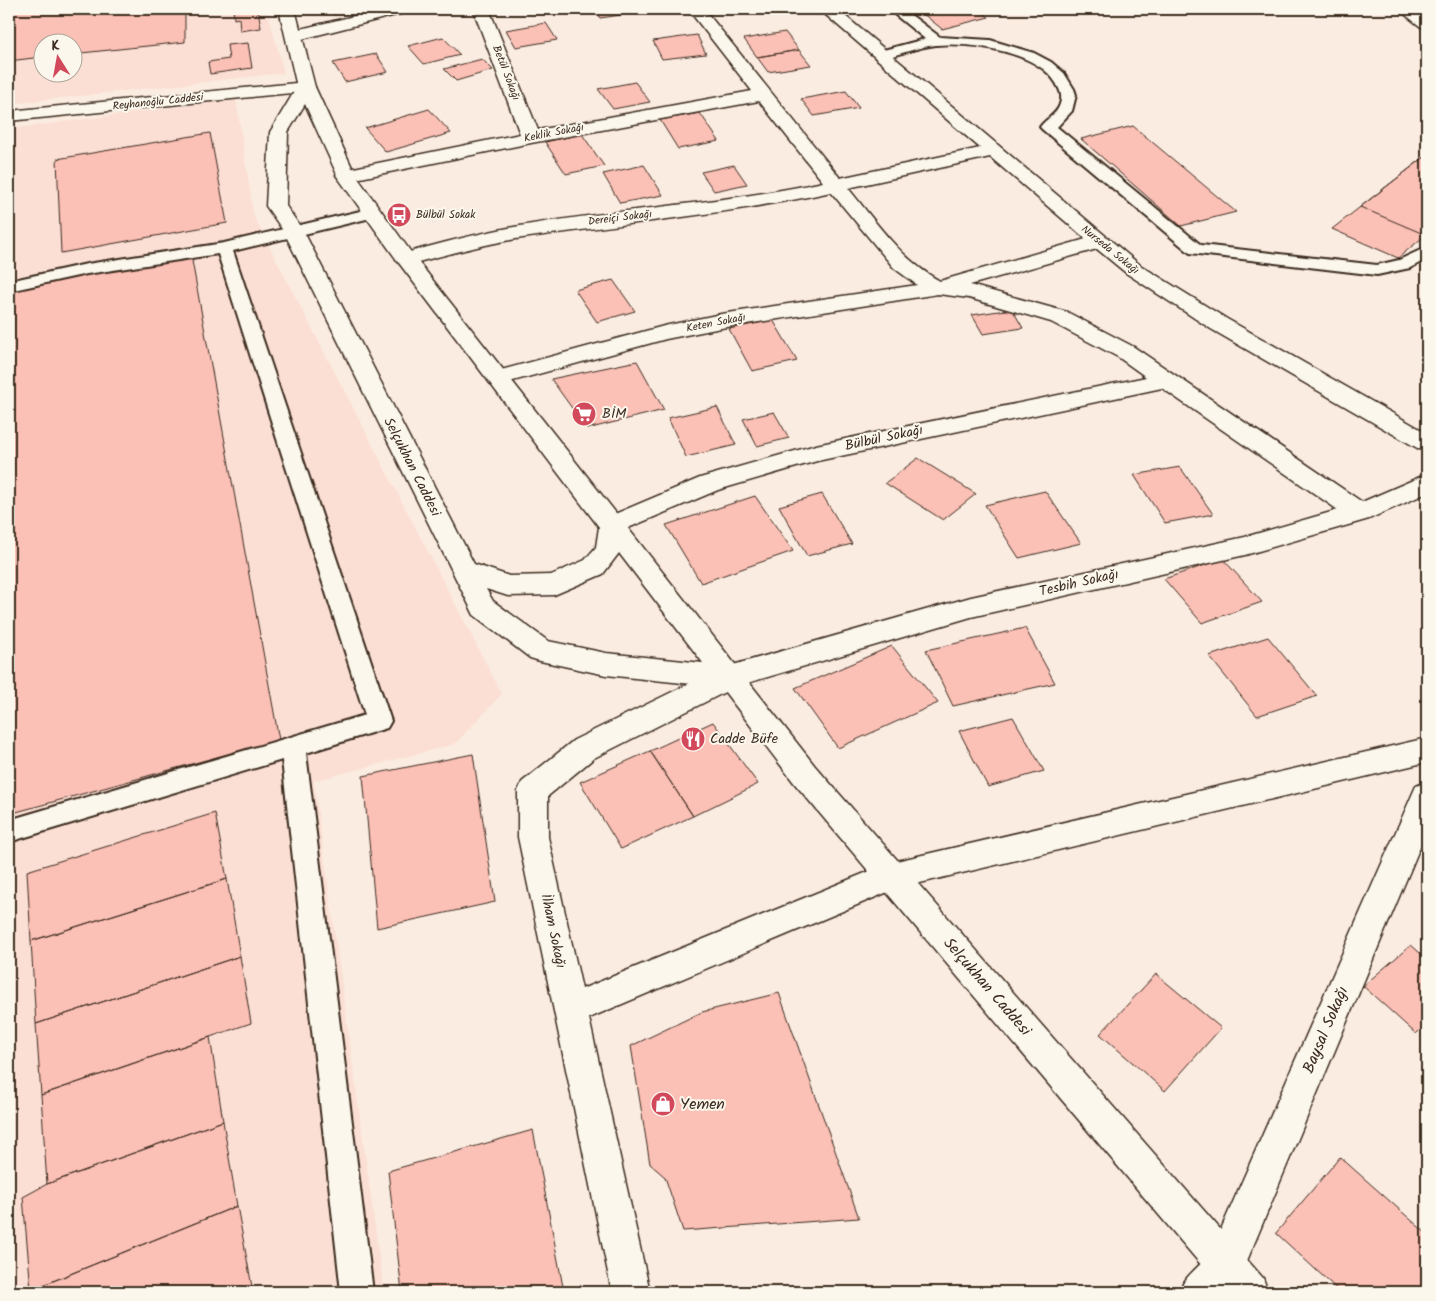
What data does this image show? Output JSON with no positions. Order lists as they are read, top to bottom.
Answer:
{
  "streets": {
    "street": [
      "Betül Sokağı",
      "Reyhanoğlu Caddesi",
      "Keklik Sokağı",
      "Dereiçi Sokağı",
      "Nurseda Sokağı",
      "Keten Sokağı",
      "Bülbül Sokağı",
      "Selçukhan Caddesi",
      "Tesbih Sokağı",
      "İlham Sokağı",
      "Baysal Sokağı"
    ]
  },
  "crossings": [
    ["Betül Sokağı", "Keklik Sokağı"],
    ["Reyhanoğlu Caddesi", "Selçukhan Caddesi"],
    ["Keklik Sokağı", "Selçukhan Caddesi"],
    ["Dereiçi Sokağı", "Nurseda Sokağı"],
    ["Dereiçi Sokağı", "Selçukhan Caddesi"],
    ["Keten Sokağı", "Selçukhan Caddesi"],
    ["Bülbül Sokağı", "Selçukhan Caddesi"],
    ["Selçukhan Caddesi", "Tesbih Sokağı"],
    ["Selçukhan Caddesi", "İlham Sokağı"],
    ["Selçukhan Caddesi", "Baysal Sokağı"],
    ["Tesbih Sokağı", "İlham Sokağı"]
  ],
  "places": {
    "bus stop": ["Bülbül Sokak"],
    "supermarket": ["BİM"],
    "restaurant": ["Cadde Büfe"],
    "shop": ["Yemen"]
  },
  "north": "top"
}
